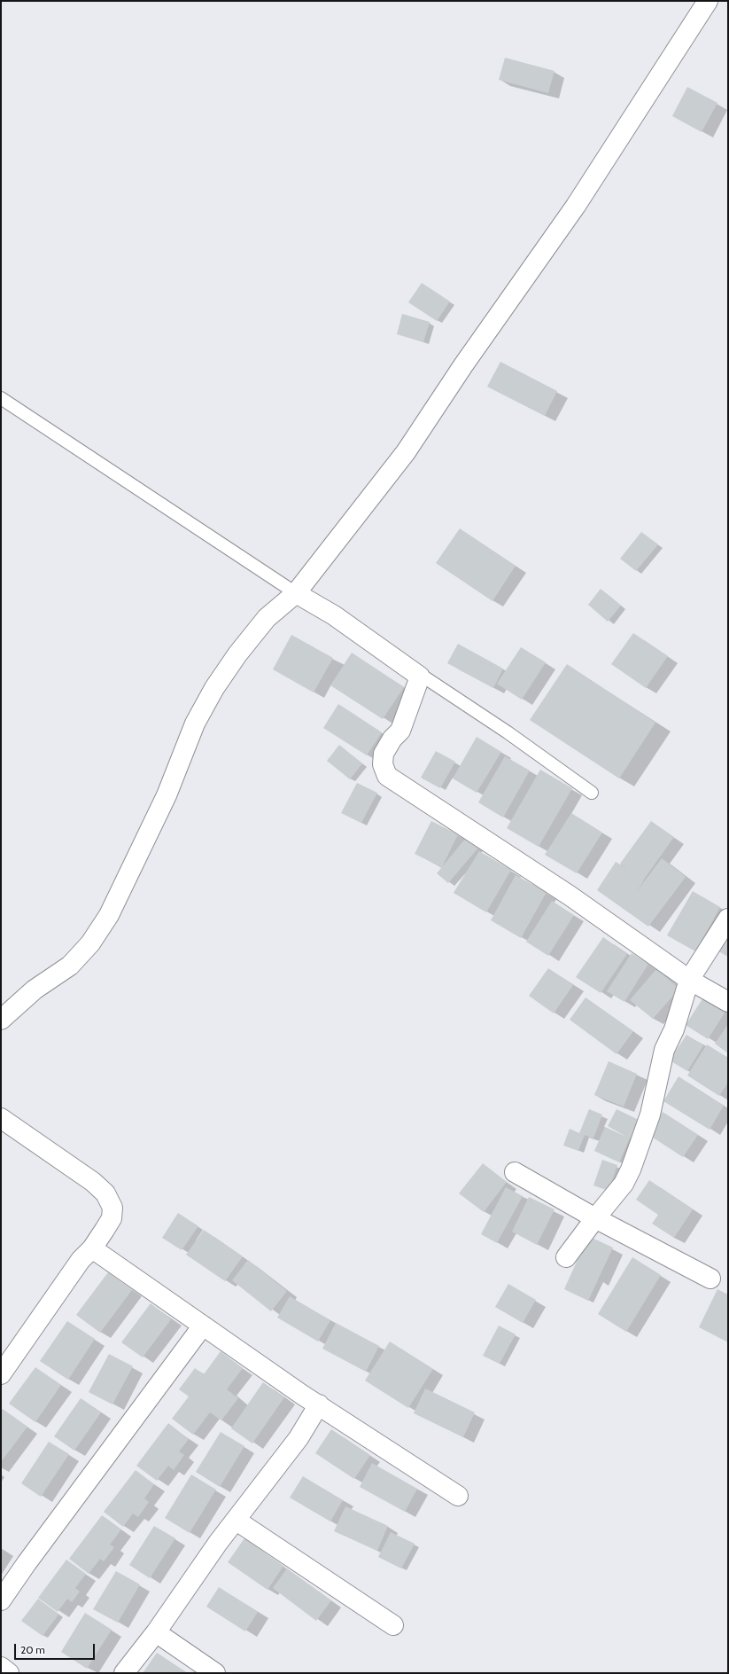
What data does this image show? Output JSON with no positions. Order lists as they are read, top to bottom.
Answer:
{
  "scale_bar": "20 m"
}
